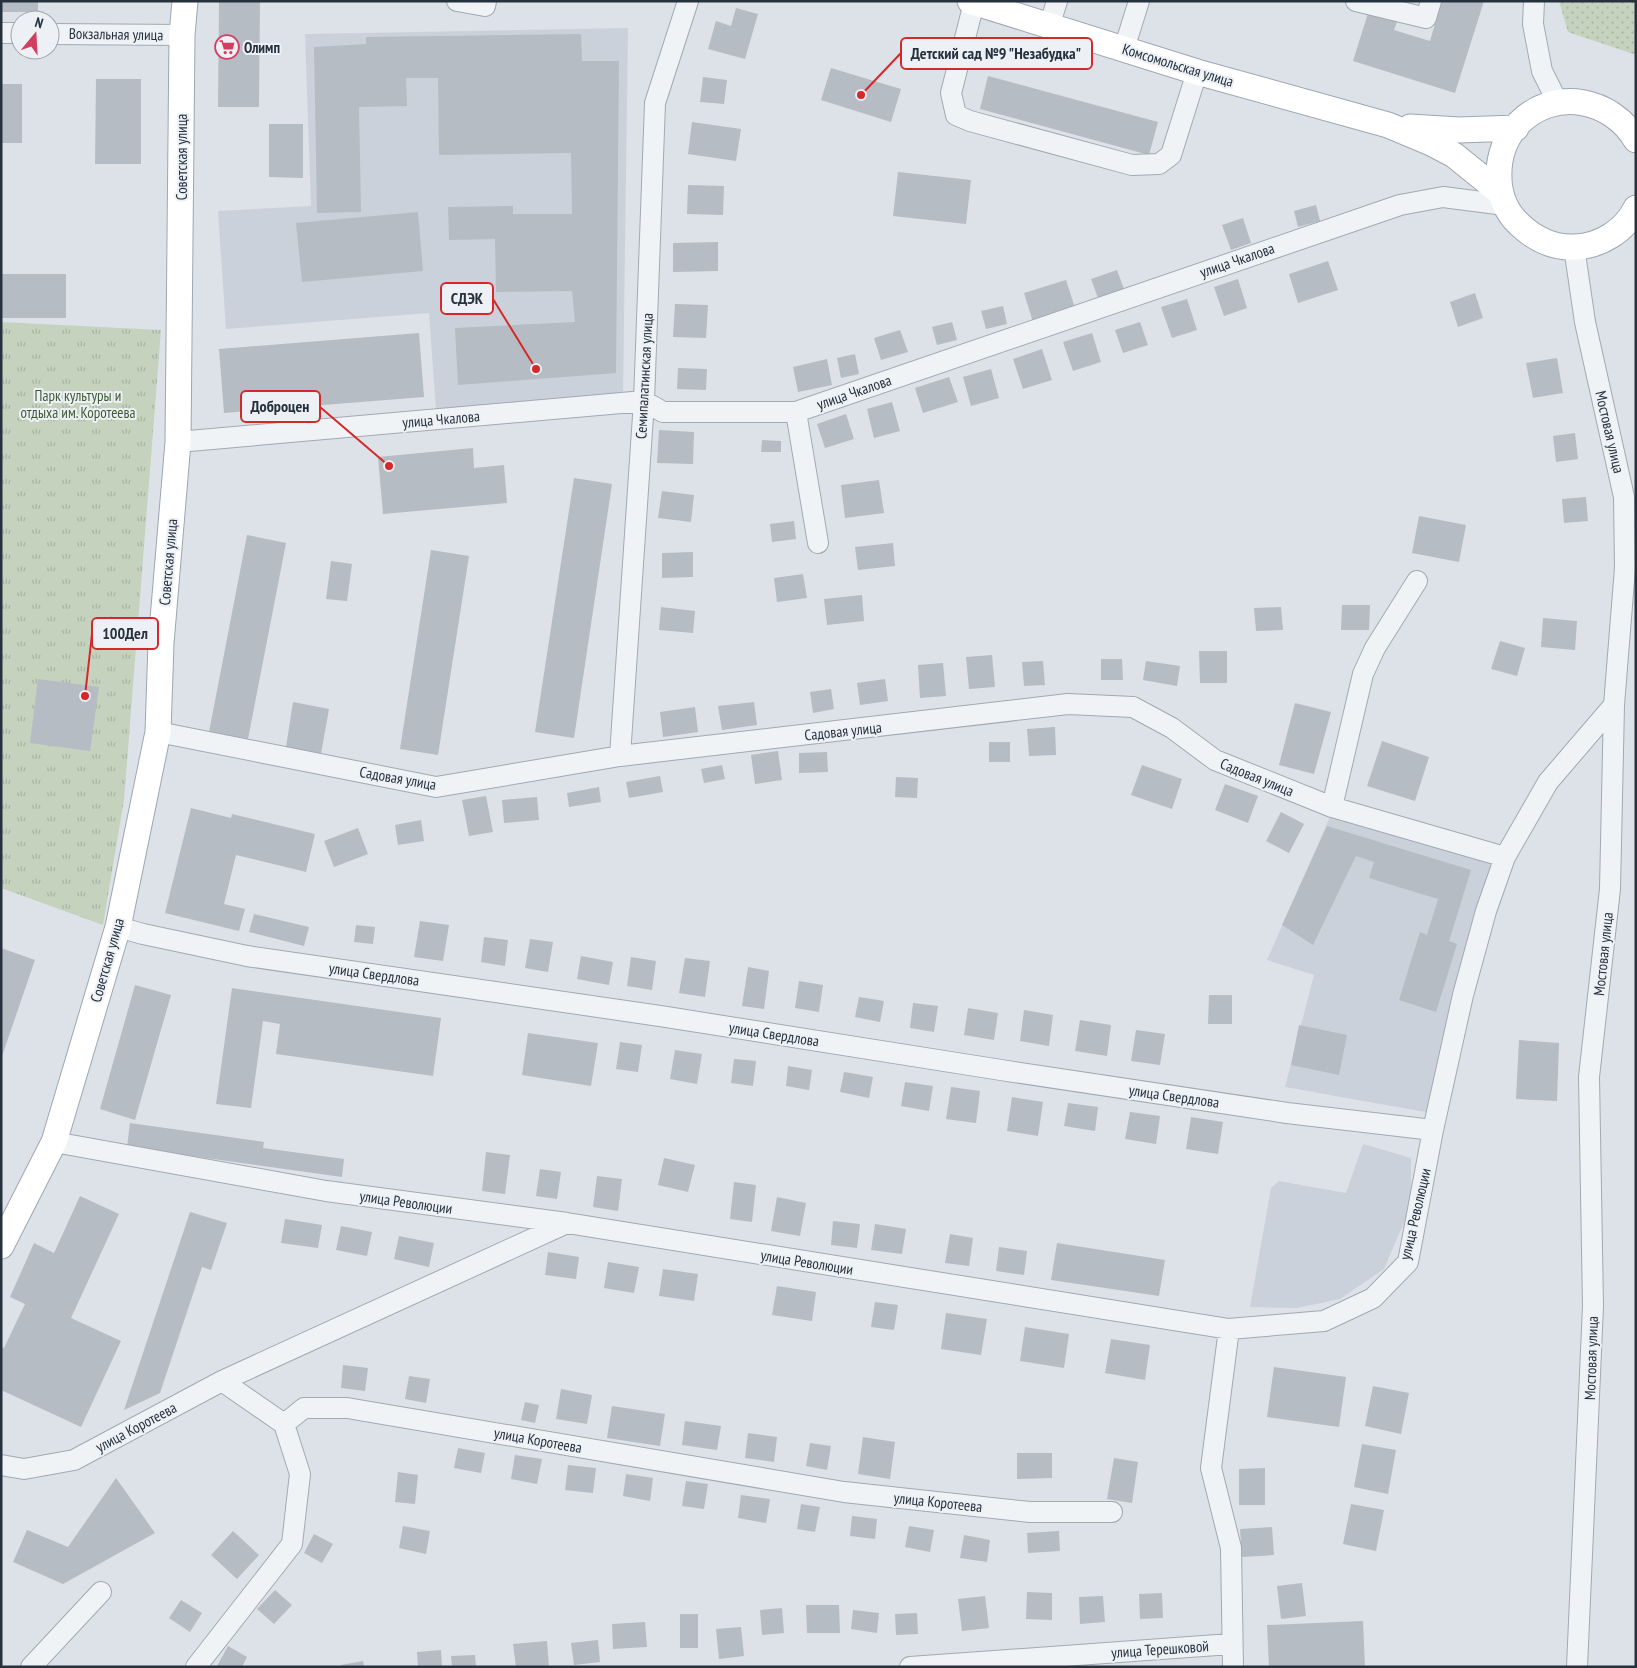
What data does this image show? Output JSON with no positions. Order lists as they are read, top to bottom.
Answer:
{
  "streets": {
    "main road": ["Комсомольская улица", "Советская улица"],
    "street": [
      "Вокзальная улица",
      "улица Чкалова",
      "Семипалатинская улица",
      "Мостовая улица",
      "Садовая улица",
      "улица Свердлова",
      "улица Революции",
      "улица Коротеева",
      "улица Терешковой"
    ]
  },
  "crossings": [
    ["Вокзальная улица", "Советская улица"],
    ["Комсомольская улица", "улица Чкалова"],
    ["Комсомольская улица", "Мостовая улица"],
    ["Советская улица", "улица Чкалова"],
    ["Советская улица", "Садовая улица"],
    ["Советская улица", "улица Свердлова"],
    ["Советская улица", "улица Революции"],
    ["улица Чкалова", "Семипалатинская улица"],
    ["Семипалатинская улица", "Садовая улица"],
    ["Мостовая улица", "улица Революции"],
    ["Садовая улица", "улица Революции"],
    ["улица Свердлова", "улица Революции"],
    ["улица Революции", "улица Коротеева"],
    ["улица Революции", "улица Терешковой"]
  ],
  "parks": ["Парк культуры и отдыха им. Коротеева"],
  "places": {
    "supermarket": ["Олимп"],
    "other": [
      "Детский сад №9 \"Незабудка\"",
      "СДЭК",
      "Доброцен",
      "100Дел"
    ]
  },
  "north": "top"
}
